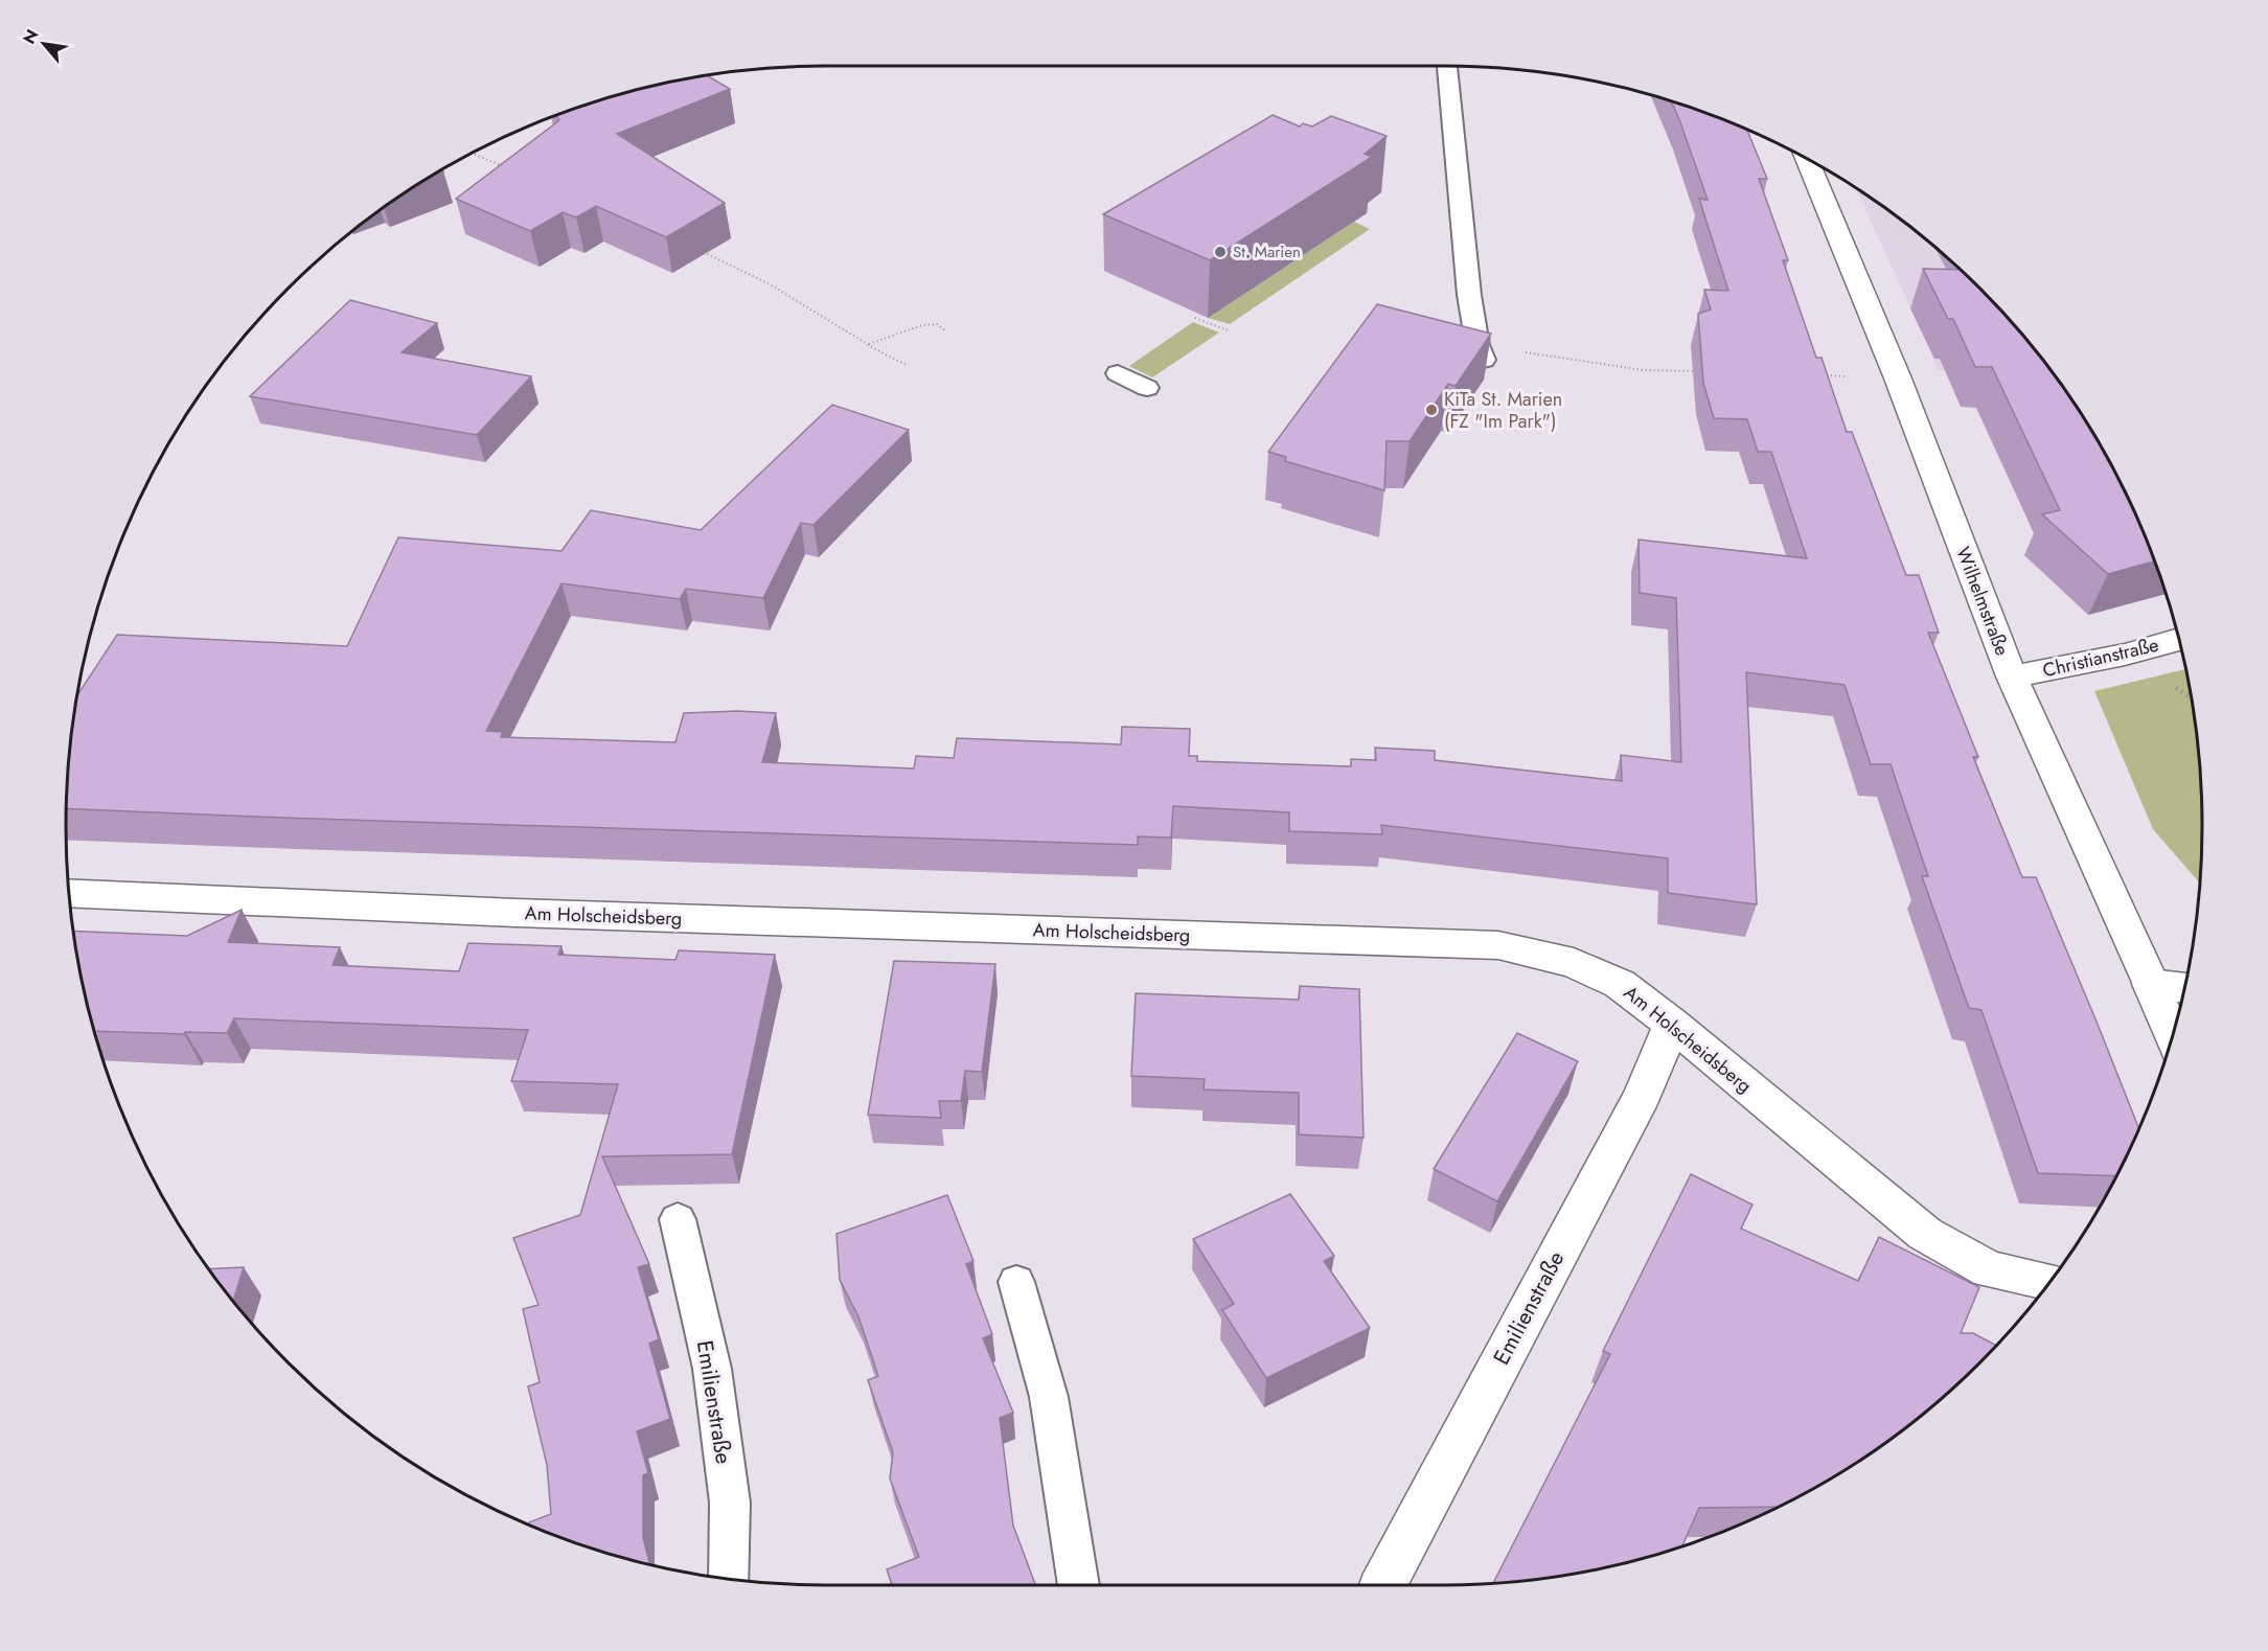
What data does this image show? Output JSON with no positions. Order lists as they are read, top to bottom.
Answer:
{
  "streets": {
    "street": [
      "Wilhelmstraße",
      "Christianstraße",
      "Am Holscheidsberg",
      "Emilienstraße"
    ]
  },
  "crossings": [
    ["Wilhelmstraße", "Christianstraße"],
    ["Am Holscheidsberg", "Emilienstraße"]
  ],
  "places": ["St. Marien", "KiTa St. Marien (FZ \"Im Park\")"],
  "north": "top left"
}
